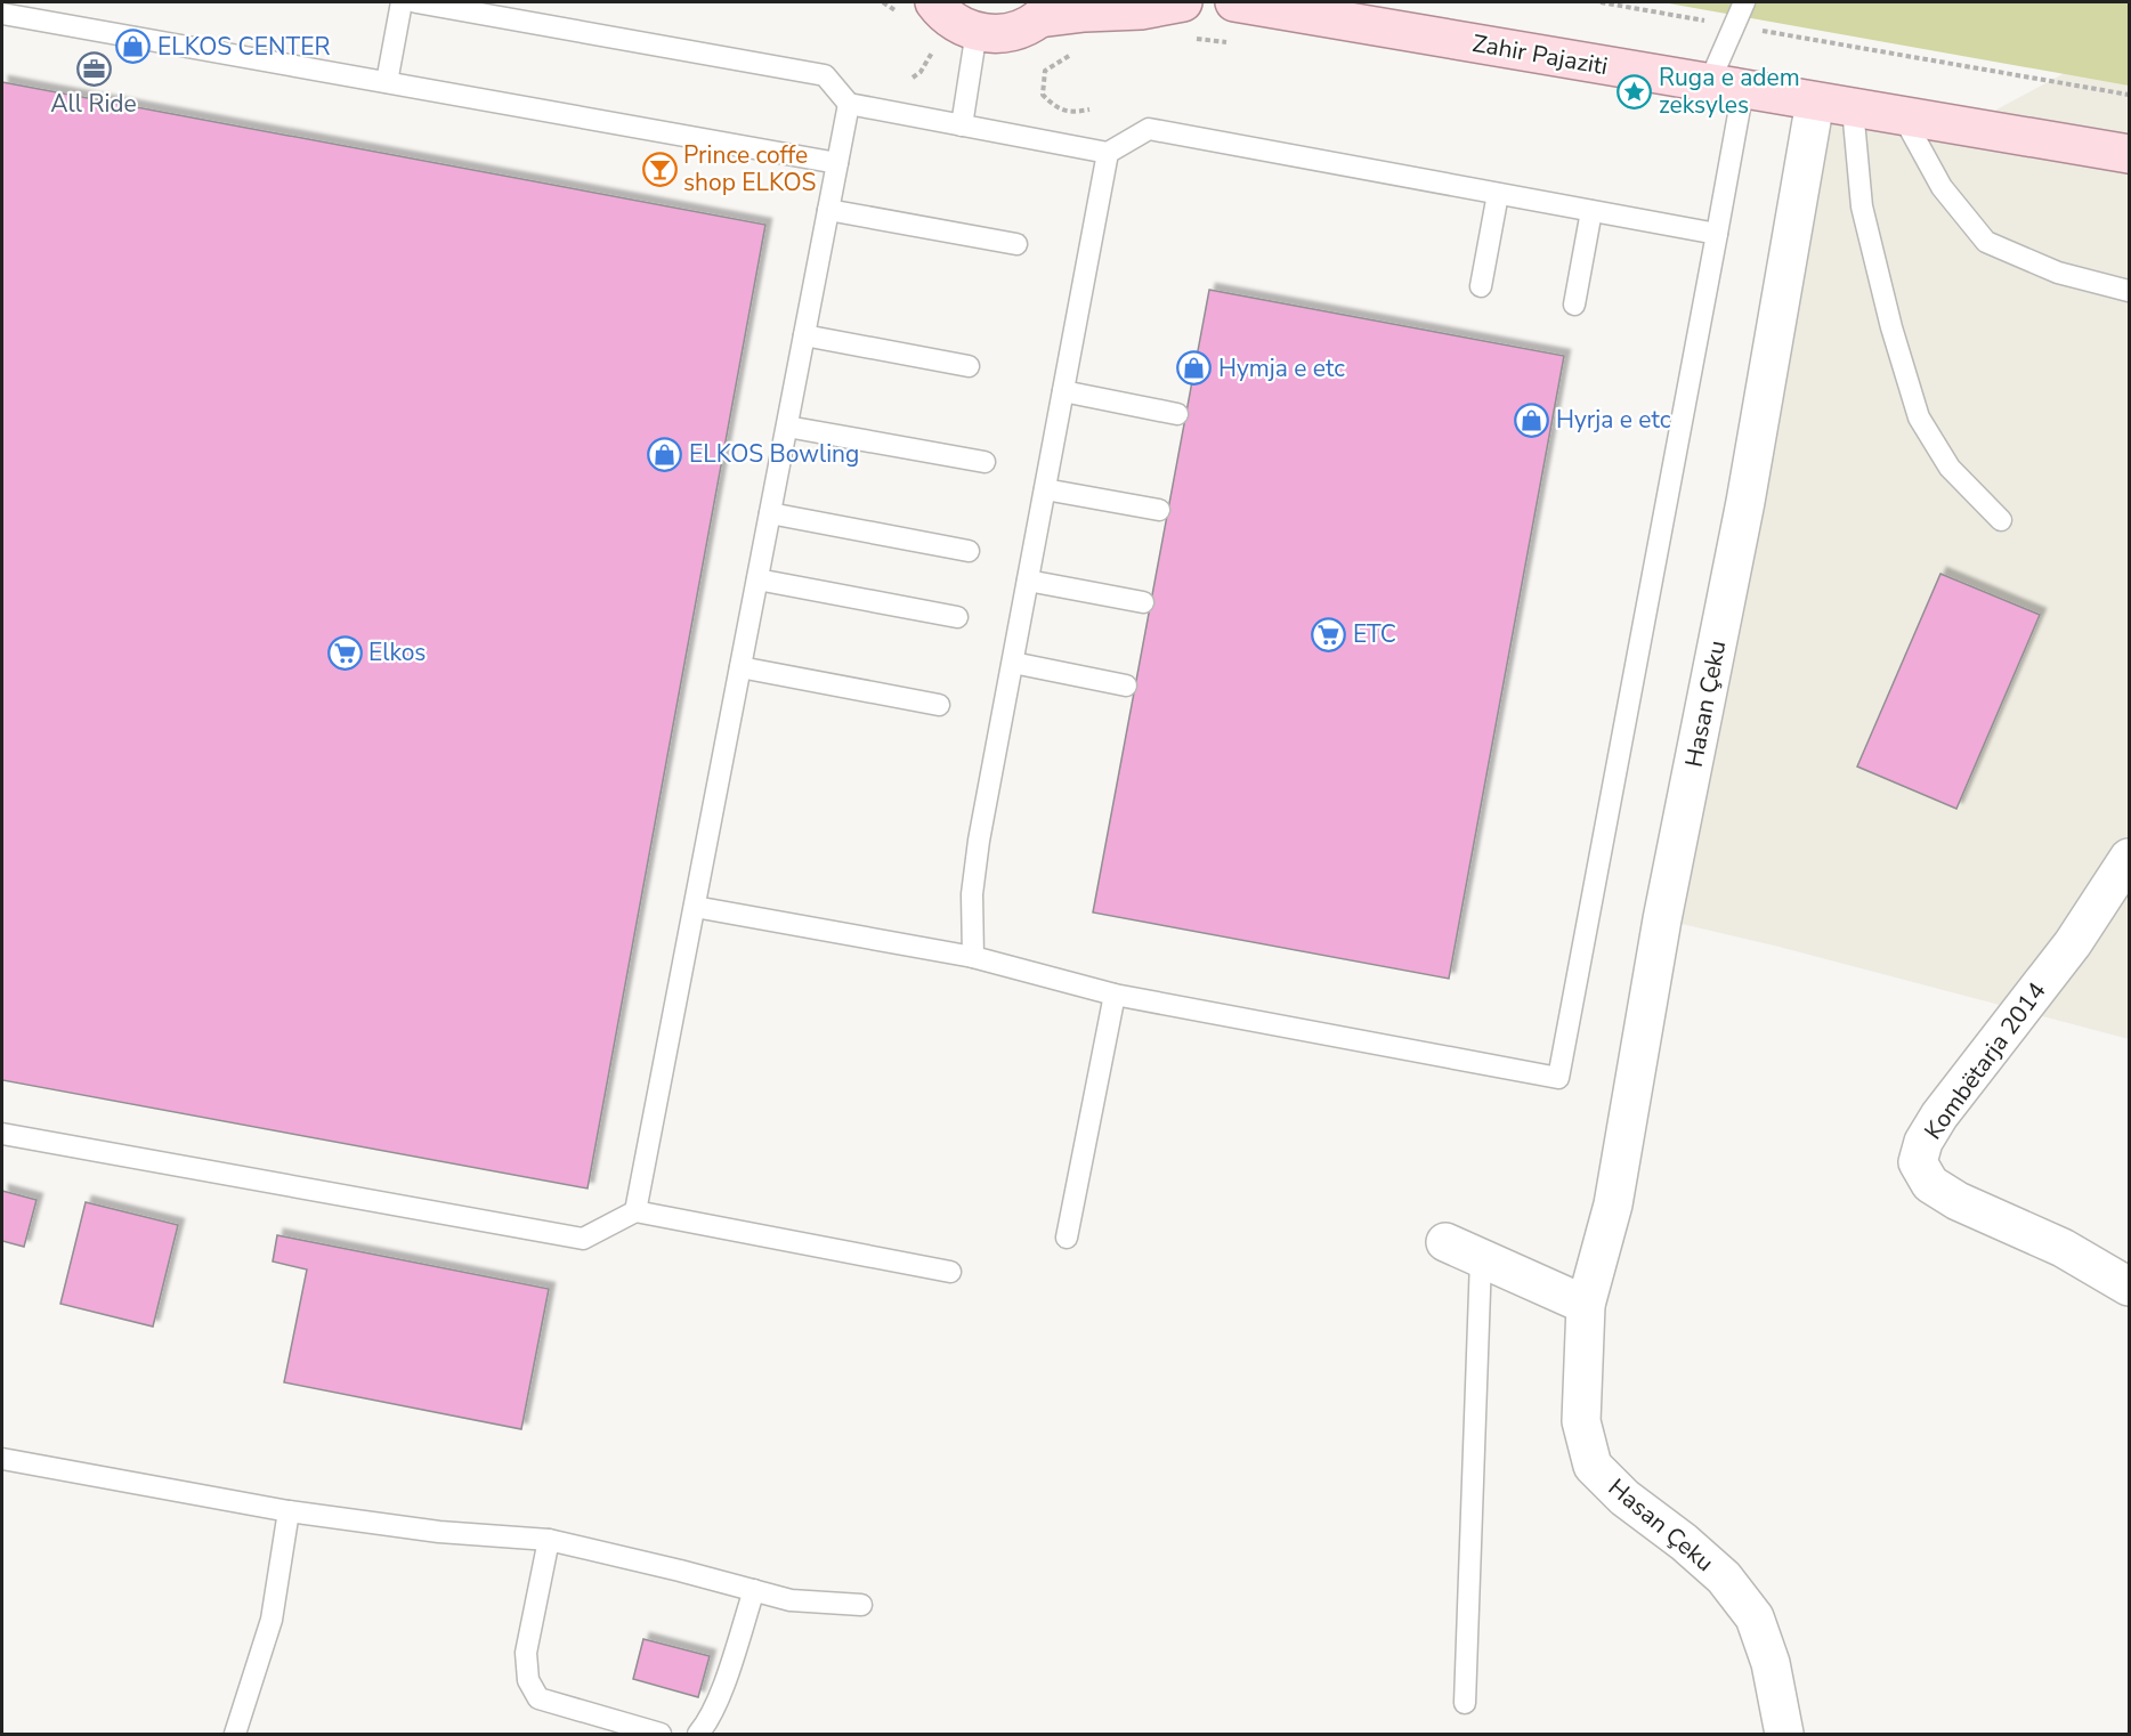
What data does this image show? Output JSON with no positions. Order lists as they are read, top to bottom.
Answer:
{
  "streets": {
    "main road": ["Zahir Pajaziti"],
    "street": ["Hasan Çeku", "Kombëtarja 2014"]
  },
  "crossings": [
    ["Zahir Pajaziti", "Hasan Çeku"]
  ],
  "places": {
    "shop": [
      "ELKOS CENTER",
      "Hymja e etc",
      "Hyrja e etc",
      "ELKOS Bowling"
    ],
    "office": ["All Ride"],
    "place": ["Ruga e adem zeksyles"],
    "bar": ["Prince coffe shop ELKOS"],
    "supermarket": ["ETC", "Elkos"]
  }
}
